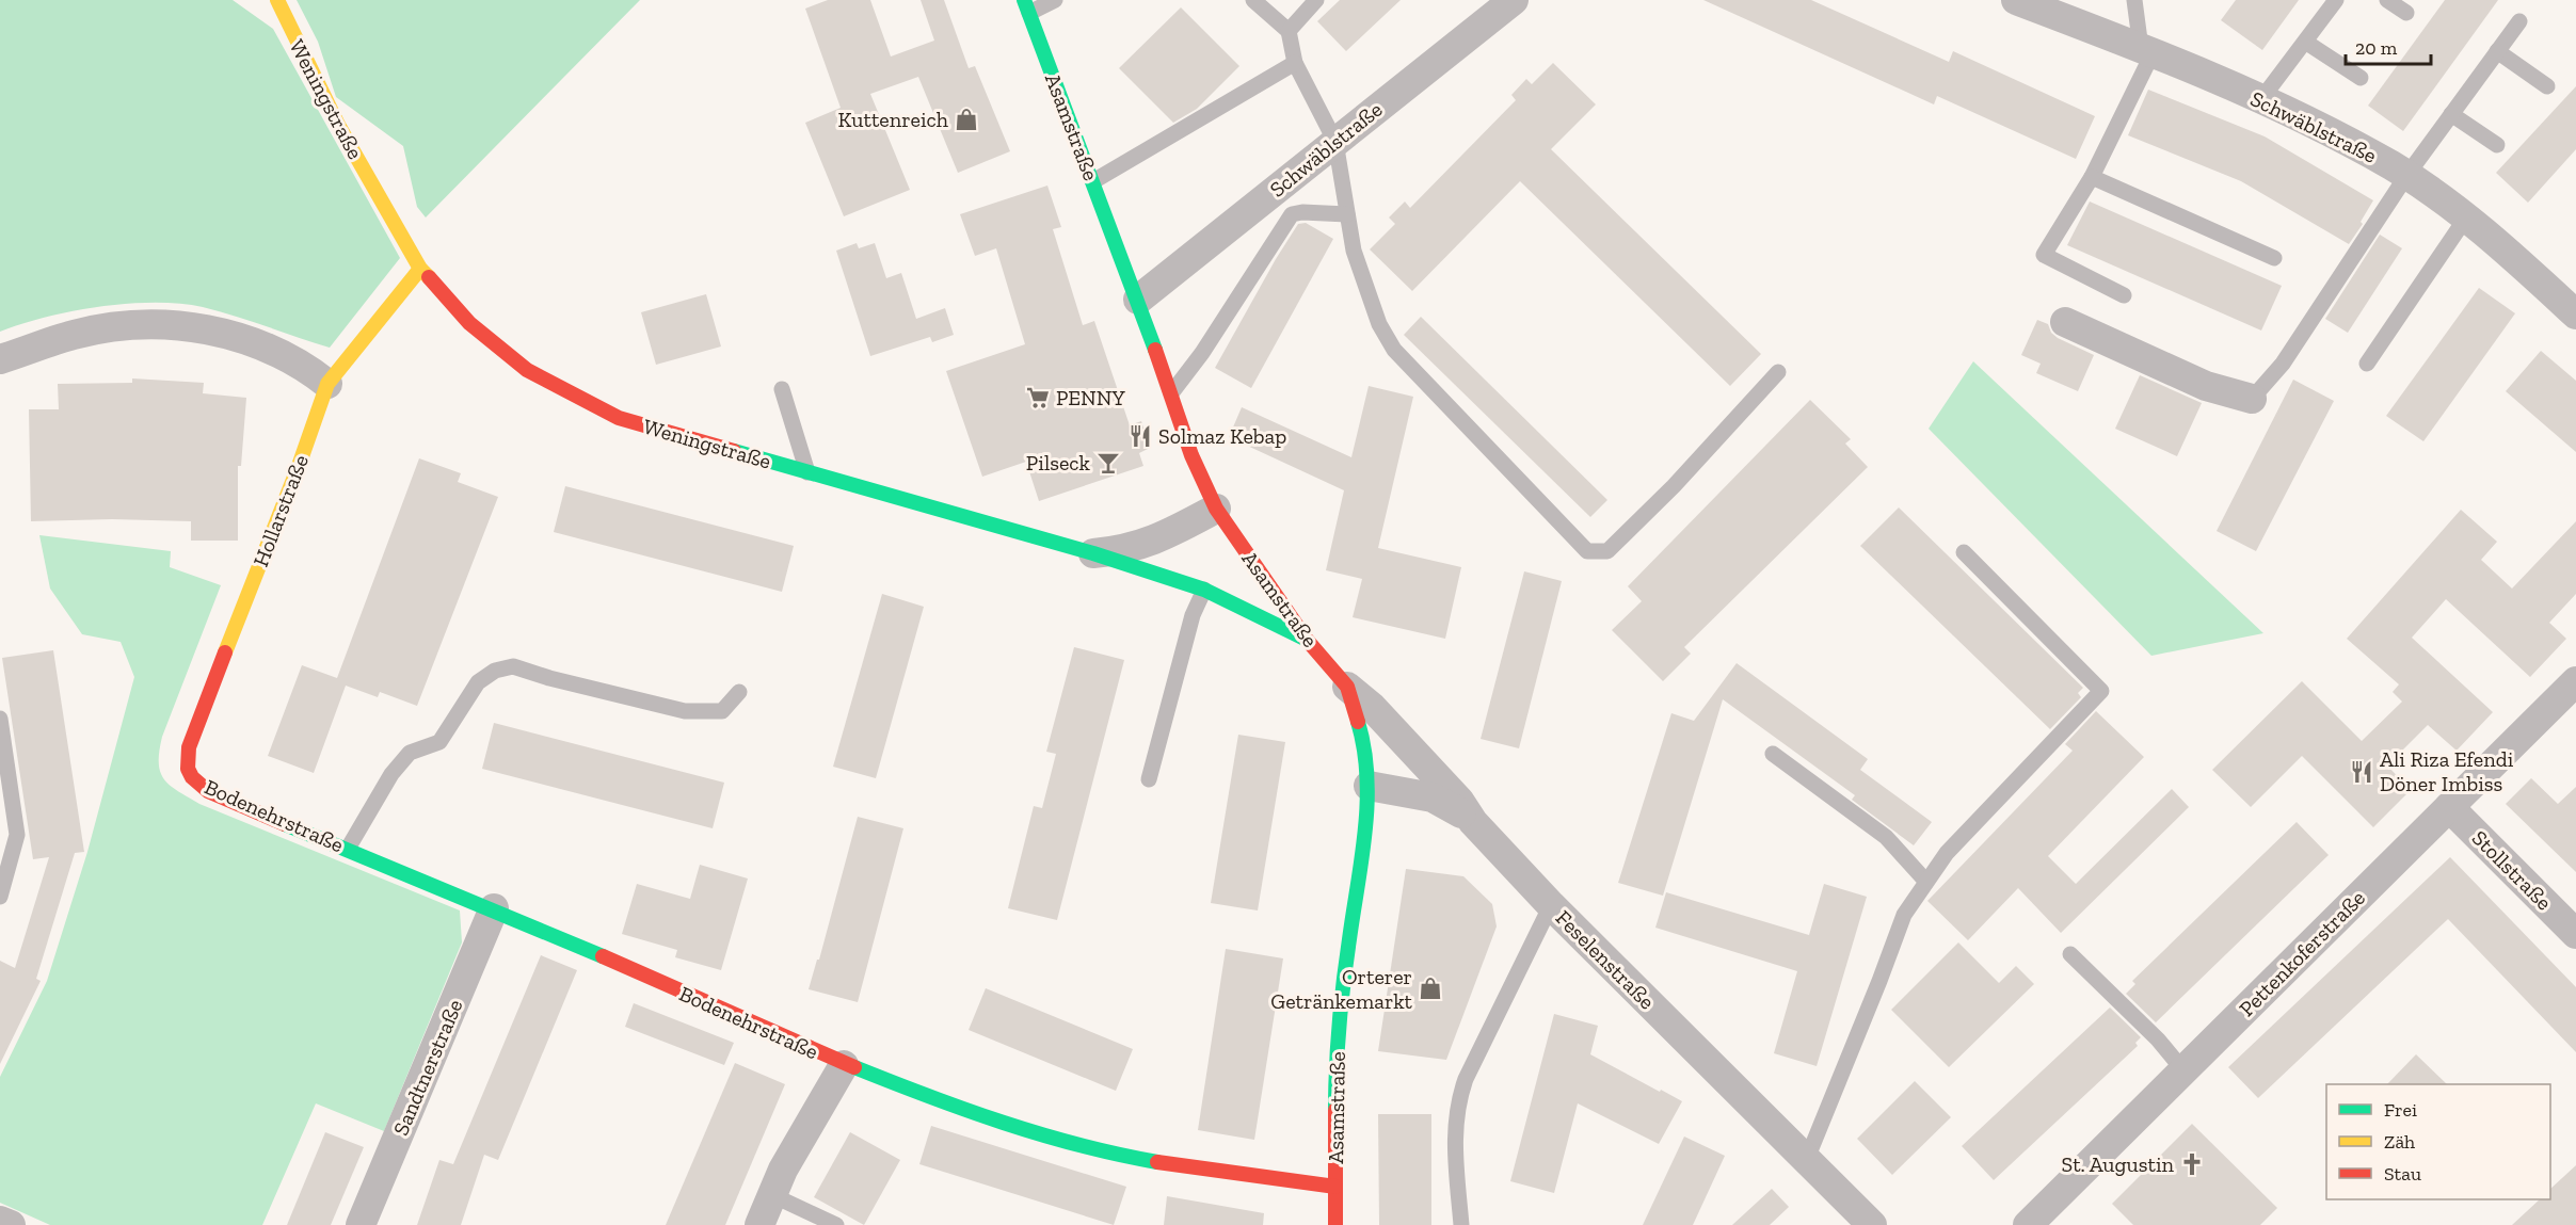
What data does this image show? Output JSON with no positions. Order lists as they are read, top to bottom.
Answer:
{
  "streets": {
    "street": [
      "Weningstraße",
      "Asamstraße",
      "Schwäblstraße",
      "Hollarstraße",
      "Bodenehrstraße",
      "Stollstraße",
      "Pettenkoferstraße",
      "Feselenstraße",
      "Sandtnerstraße"
    ]
  },
  "crossings": [
    ["Weningstraße", "Asamstraße"],
    ["Weningstraße", "Hollarstraße"],
    ["Asamstraße", "Schwäblstraße"],
    ["Asamstraße", "Bodenehrstraße"],
    ["Asamstraße", "Feselenstraße"],
    ["Hollarstraße", "Bodenehrstraße"],
    ["Bodenehrstraße", "Sandtnerstraße"],
    ["Stollstraße", "Pettenkoferstraße"]
  ],
  "places": {
    "shop": ["Kuttenreich", "Orterer Getränkemarkt"],
    "supermarket": ["PENNY"],
    "restaurant": ["Solmaz Kebap", "Ali Riza Efendi Döner Imbiss"],
    "bar": ["Pilseck"],
    "church": ["St. Augustin"]
  },
  "legend": ["Frei", "Zäh", "Stau"],
  "scale_bar": "20 m"
}
